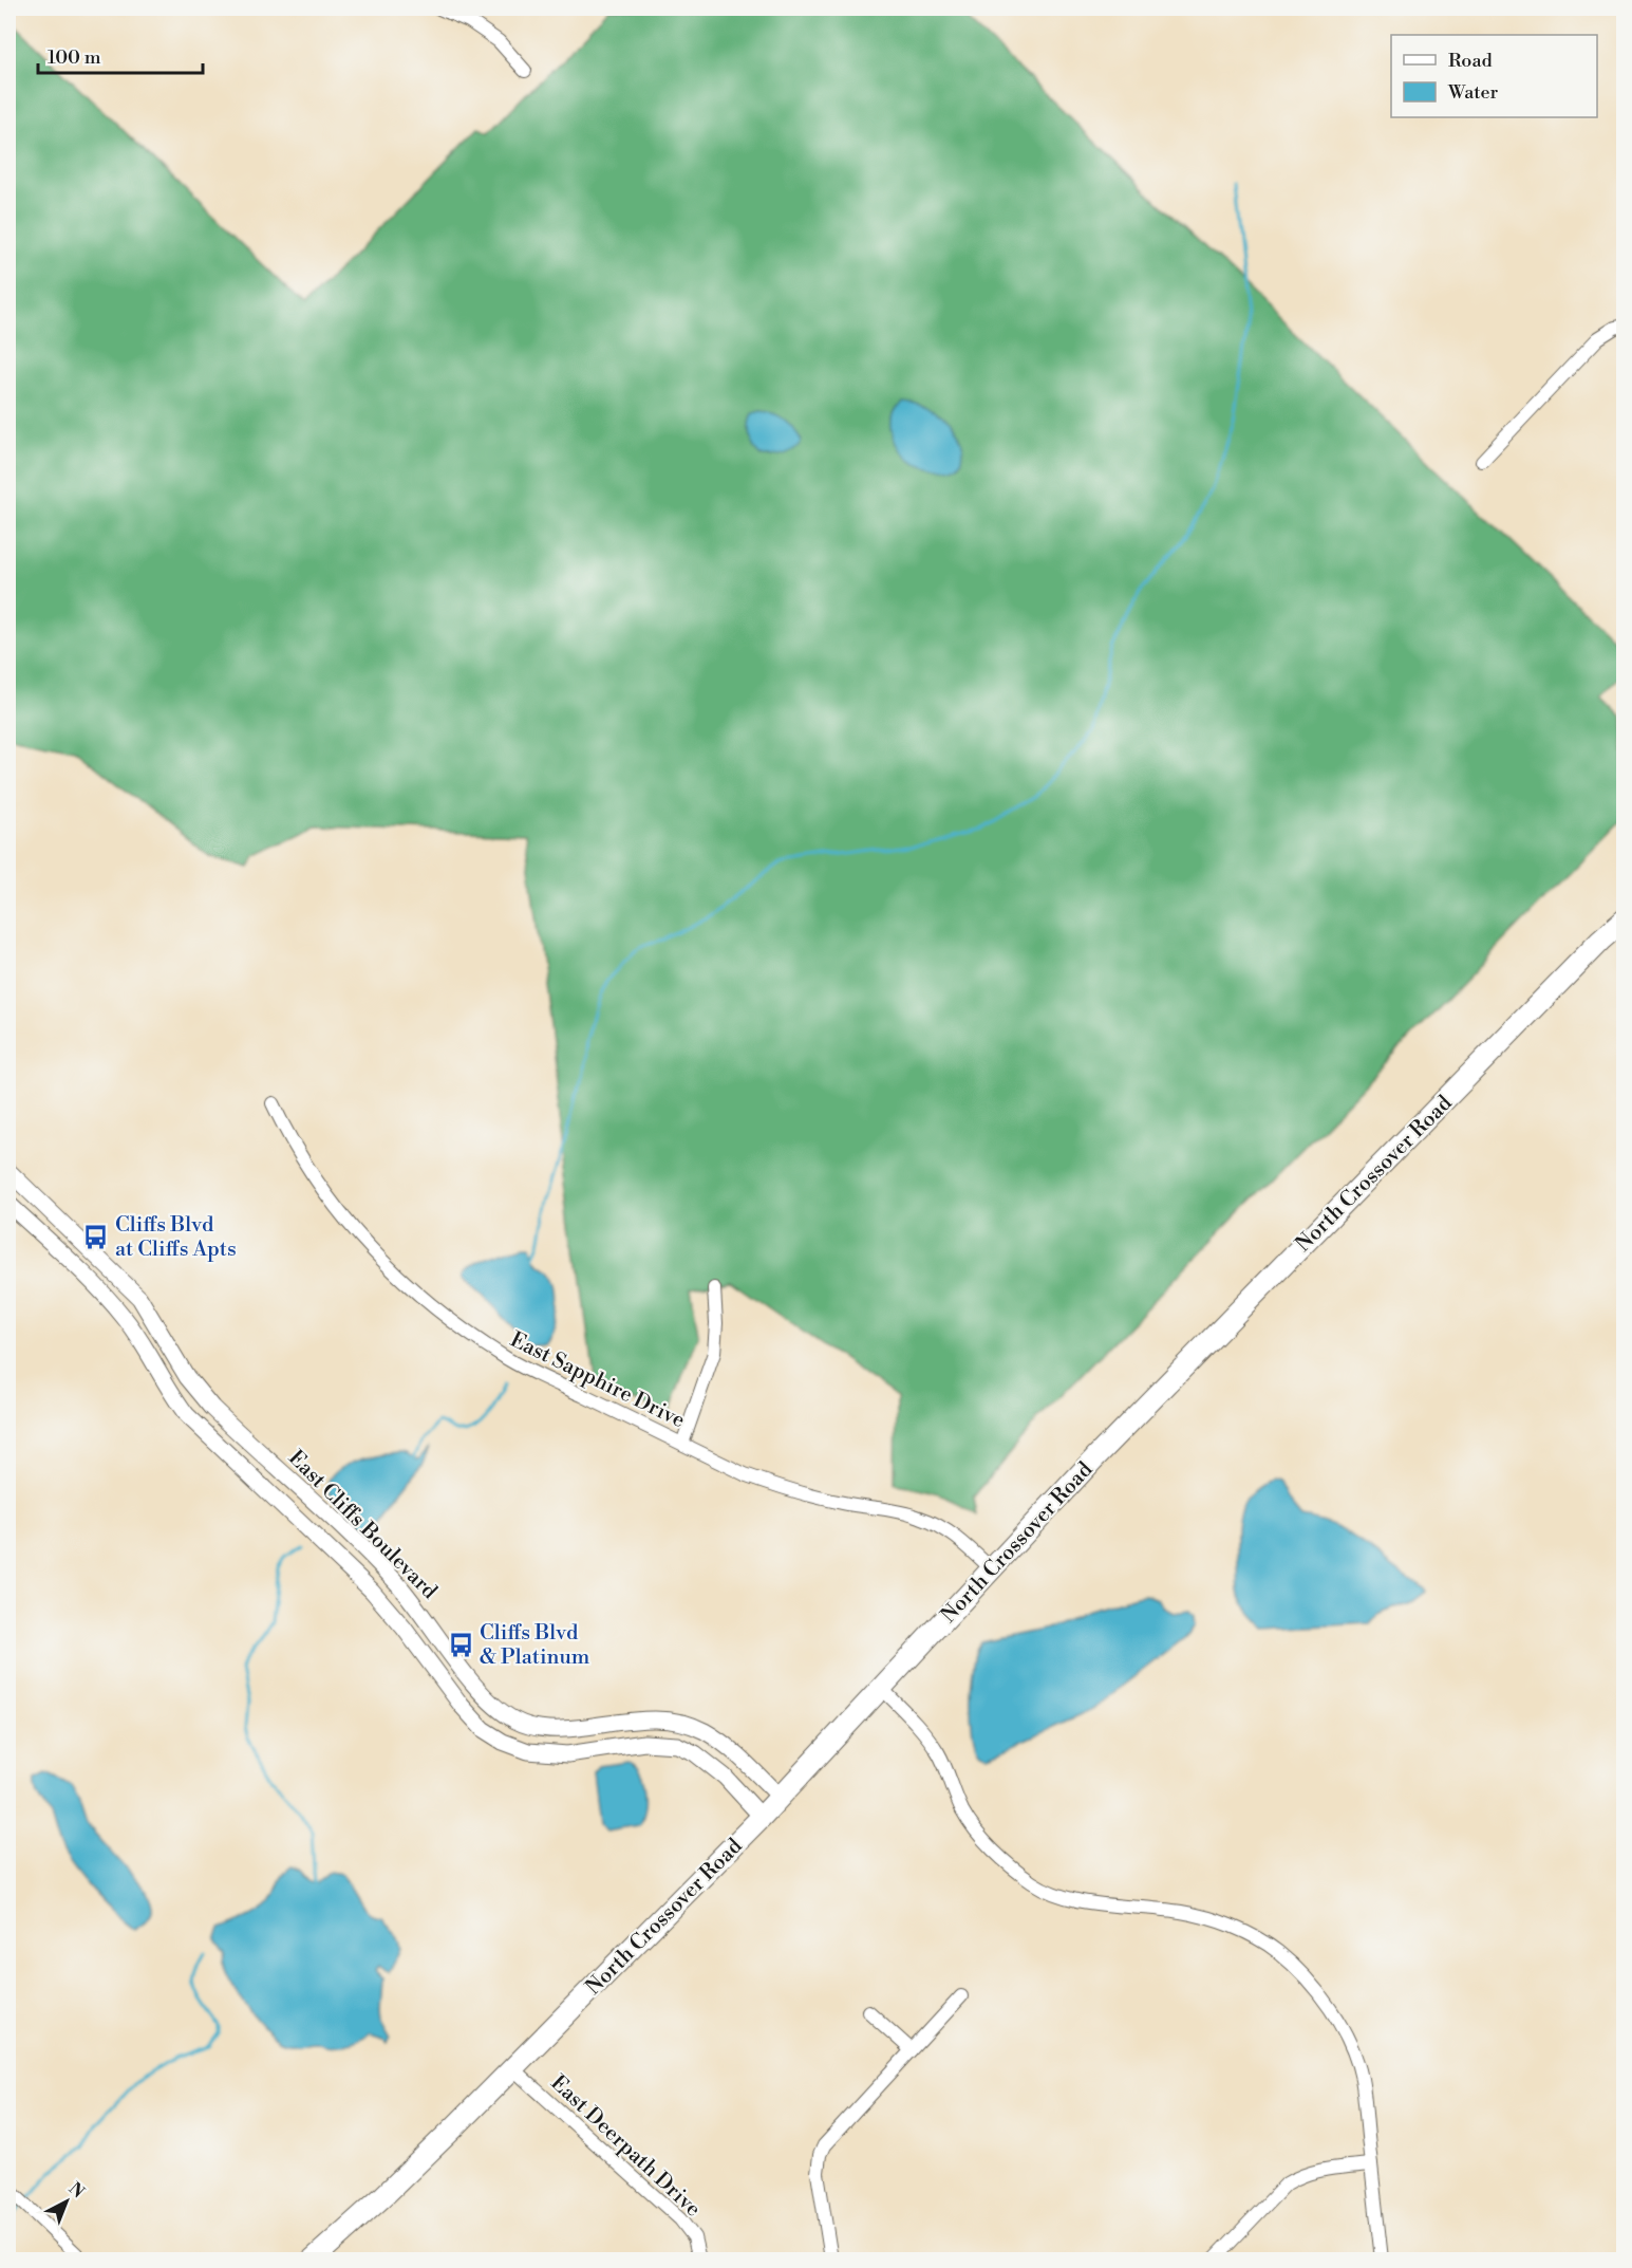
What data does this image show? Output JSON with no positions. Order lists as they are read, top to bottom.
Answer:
{
  "streets": {
    "main road": ["North Crossover Road"],
    "street": ["East Sapphire Drive", "East Cliffs Boulevard", "East Deerpath Drive"]
  },
  "crossings": [
    ["North Crossover Road", "East Sapphire Drive"],
    ["North Crossover Road", "East Cliffs Boulevard"],
    ["North Crossover Road", "East Deerpath Drive"]
  ],
  "places": {
    "bus stop": ["Cliffs Blvd at Cliffs Apts", "Cliffs Blvd & Platinum"]
  },
  "legend": ["Road", "Water"],
  "scale_bar": "100 m",
  "north": "top right"
}
